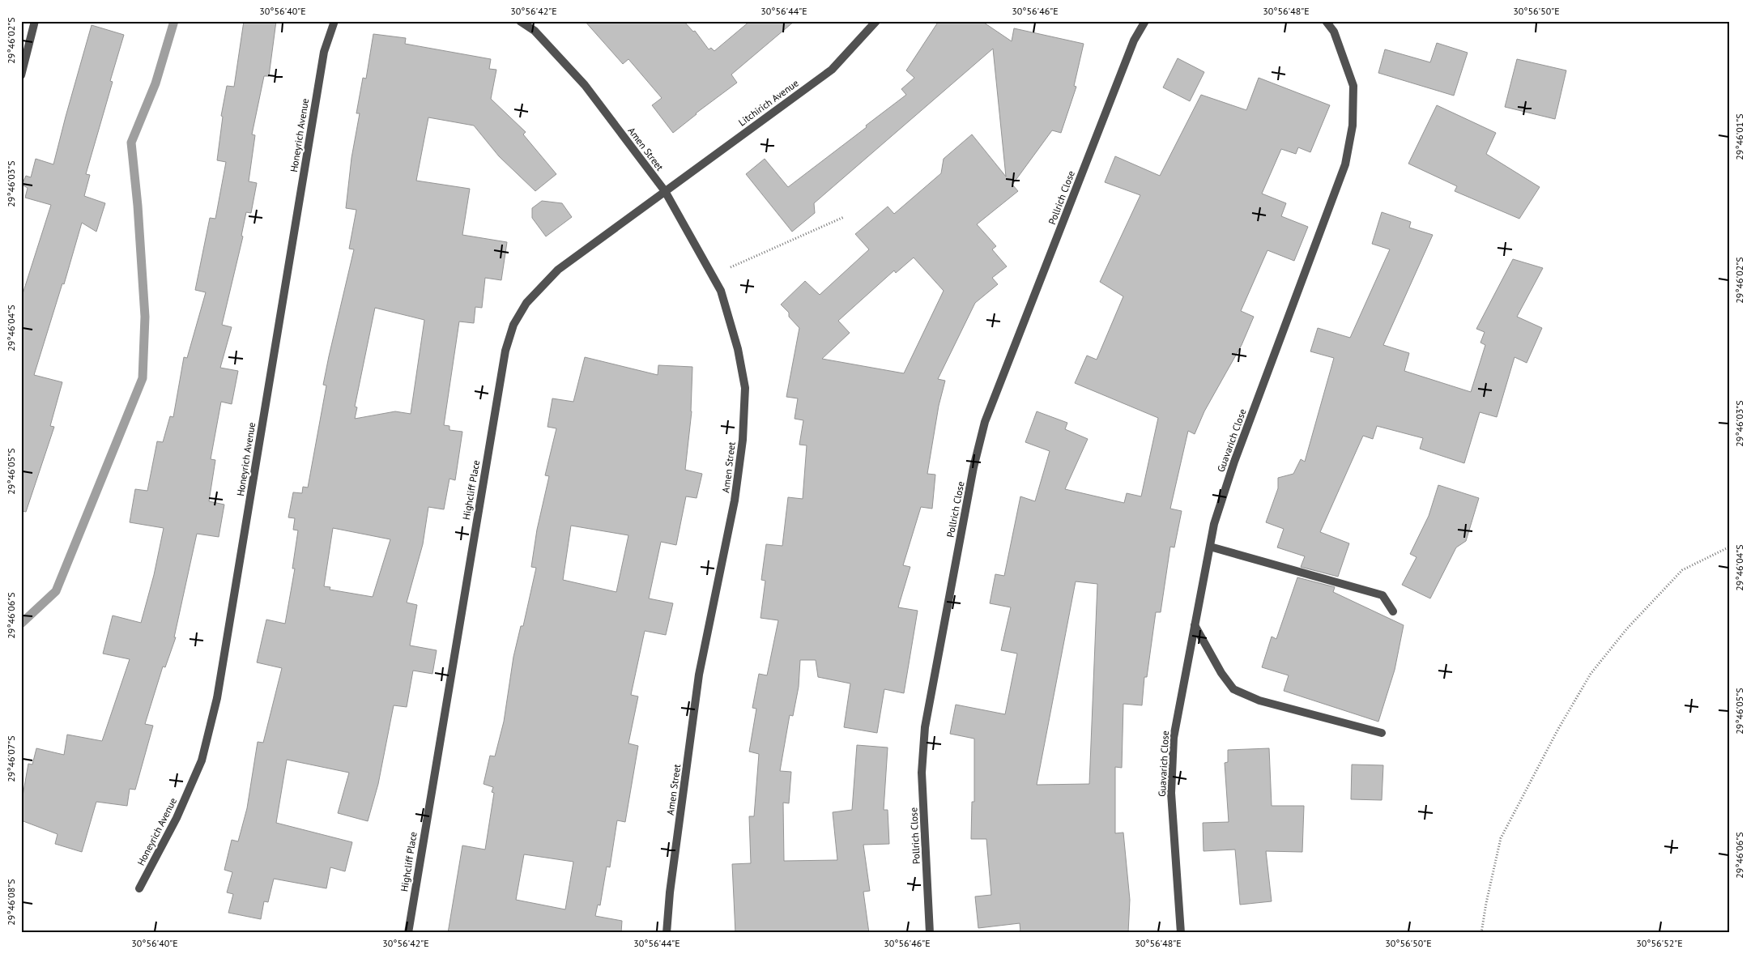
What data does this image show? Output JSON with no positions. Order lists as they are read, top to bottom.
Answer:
{
  "streets": {
    "street": [
      "Litchirich Avenue",
      "Honeyrich Avenue",
      "Amen Street",
      "Pollrich Close",
      "Guavarich Close",
      "Highcliff Place"
    ]
  },
  "crossings": [
    ["Litchirich Avenue", "Amen Street"],
    ["Litchirich Avenue", "Highcliff Place"],
    ["Amen Street", "Highcliff Place"]
  ],
  "coordinates": [
    "30°56'40\"E",
    "30°56'42\"E",
    "30°56'44\"E",
    "30°56'46\"E",
    "30°56'48\"E",
    "30°56'50\"E",
    "29°46'02\"S",
    "29°46'01\"S",
    "29°46'03\"S",
    "29°46'04\"S",
    "29°46'05\"S",
    "29°46'06\"S",
    "29°46'07\"S",
    "29°46'08\"S",
    "30°56'52\"E"
  ]
}
